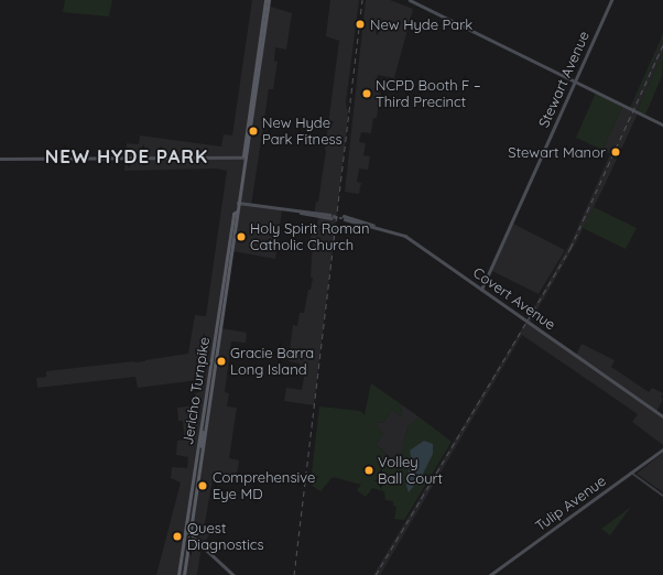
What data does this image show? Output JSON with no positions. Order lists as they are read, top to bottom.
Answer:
{
  "streets": {
    "main road": [
      "Stewart Avenue",
      "Covert Avenue",
      "Jericho Turnpike",
      "Tulip Avenue"
    ]
  },
  "crossings": [
    ["Stewart Avenue", "Covert Avenue"]
  ],
  "districts": ["NEW HYDE PARK"],
  "places": [
    "New Hyde Park",
    "NCPD Booth F – Third Precinct",
    "New Hyde Park Fitness",
    "Stewart Manor",
    "Holy Spirit Roman Catholic Church",
    "Gracie Barra Long Island",
    "Volley Ball Court",
    "Comprehensive Eye MD",
    "Quest Diagnostics"
  ]
}
